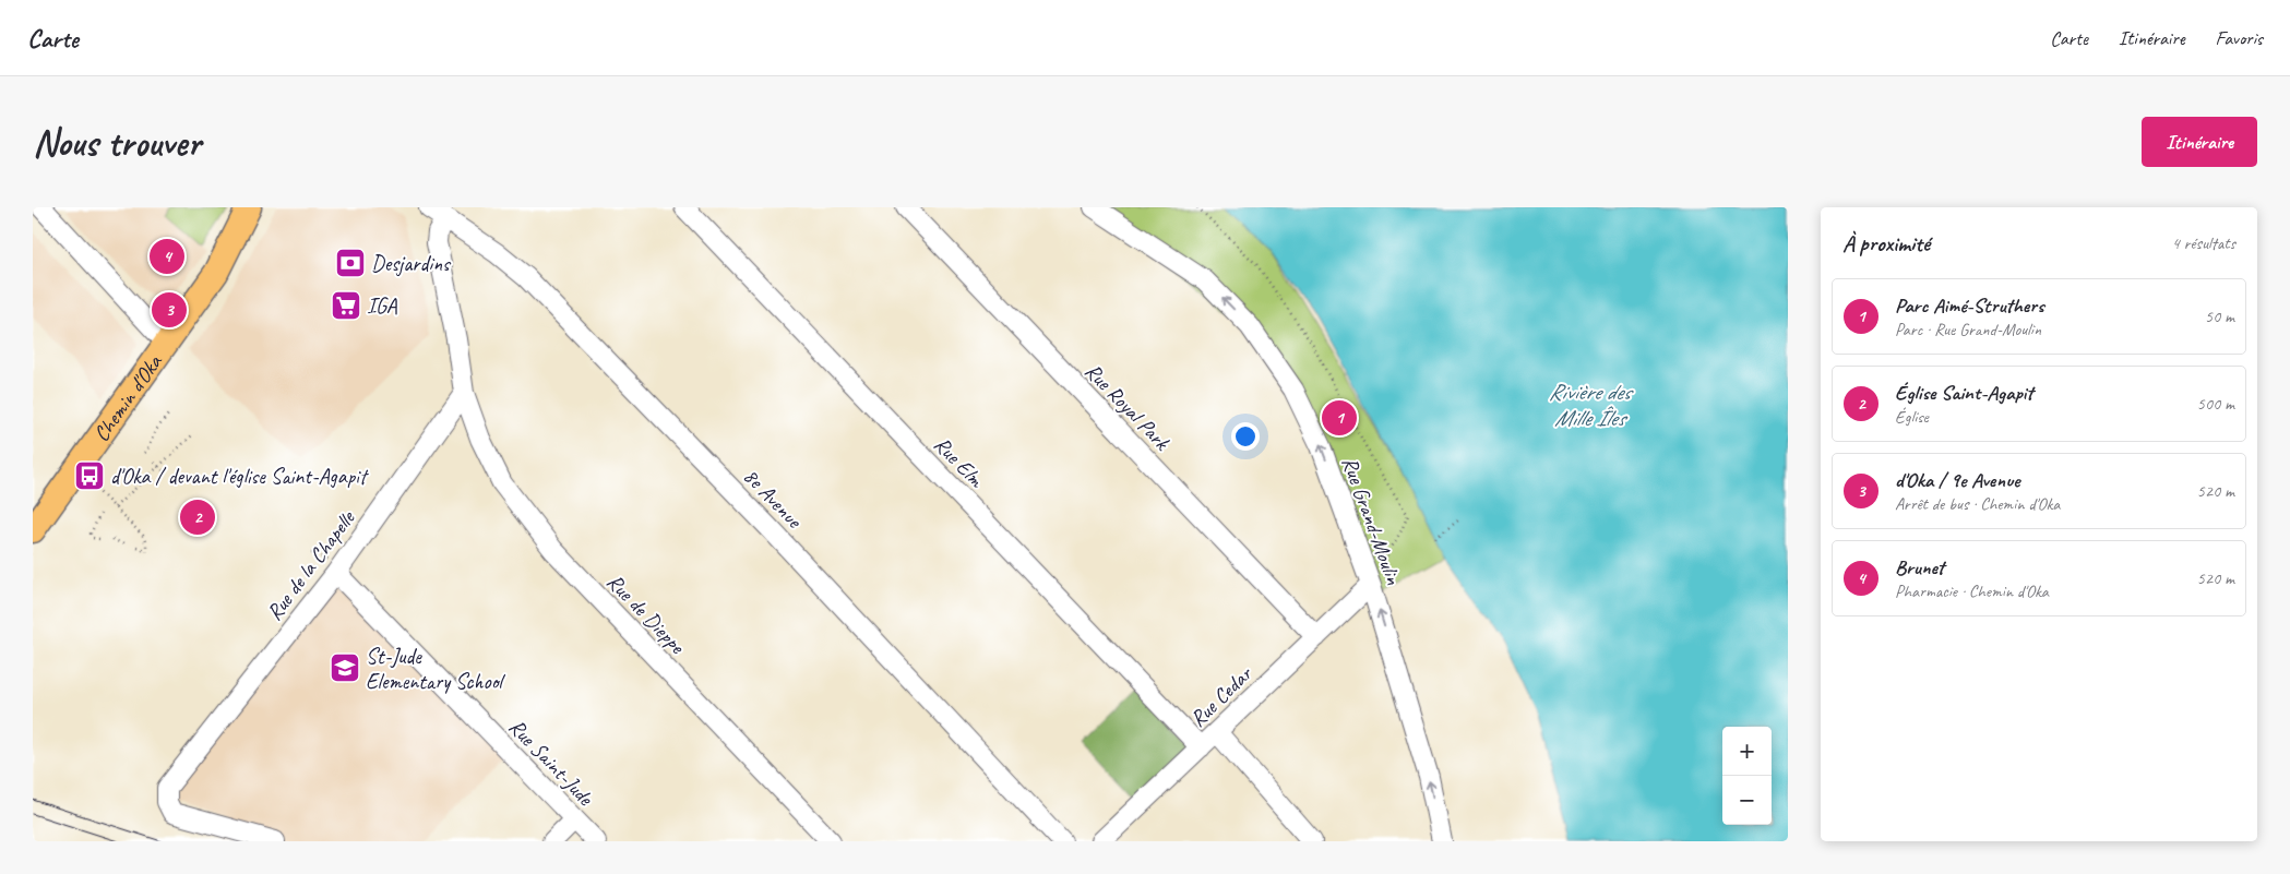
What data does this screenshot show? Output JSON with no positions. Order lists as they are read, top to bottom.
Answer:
{
  "streets": {
    "main road": ["Chemin d'Oka"],
    "street": [
      "Rue Royal Park",
      "Rue Elm",
      "8e Avenue",
      "Rue Grand-Moulin",
      "Rue de la Chapelle",
      "Rue de Dieppe",
      "Rue Cedar",
      "Rue Saint-Jude"
    ]
  },
  "crossings": [
    ["Rue Royal Park", "Rue Cedar"],
    ["Rue Elm", "Rue Cedar"],
    ["Rue Grand-Moulin", "Rue Cedar"],
    ["Rue de la Chapelle", "Rue de Dieppe"],
    ["Rue de la Chapelle", "Rue Saint-Jude"]
  ],
  "one_way": ["Rue Grand-Moulin"],
  "water": ["Rivière des Mille Îles"],
  "places": {
    "bank": ["Desjardins"],
    "supermarket": ["IGA"],
    "bus stop": ["d'Oka / devant l'église Saint-Agapit"],
    "school or university": ["St-Jude Elementary School"]
  },
  "page": {
    "header": "Carte",
    "nav": ["Carte", "Itinéraire", "Favoris"],
    "buttons": "Itinéraire",
    "title": "Nous trouver",
    "heading": ["À proximité", "4 résultats"],
    "pins": [
      "4",
      "3",
      "1",
      "2"
    ],
    "list": [
      {
        "mark": "1",
        "name": "Parc Aimé-Struthers",
        "note": "Parc · Rue Grand-Moulin",
        "value": "50 m"
      },
      {
        "mark": "2",
        "name": "Église Saint-Agapit",
        "note": "Église",
        "value": "500 m"
      },
      {
        "mark": "3",
        "name": "d'Oka / 9e Avenue",
        "note": "Arrêt de bus · Chemin d'Oka",
        "value": "520 m"
      },
      {
        "mark": "4",
        "name": "Brunet",
        "note": "Pharmacie · Chemin d'Oka",
        "value": "520 m"
      }
    ],
    "map_buttons": ["+", "−"]
  }
}
